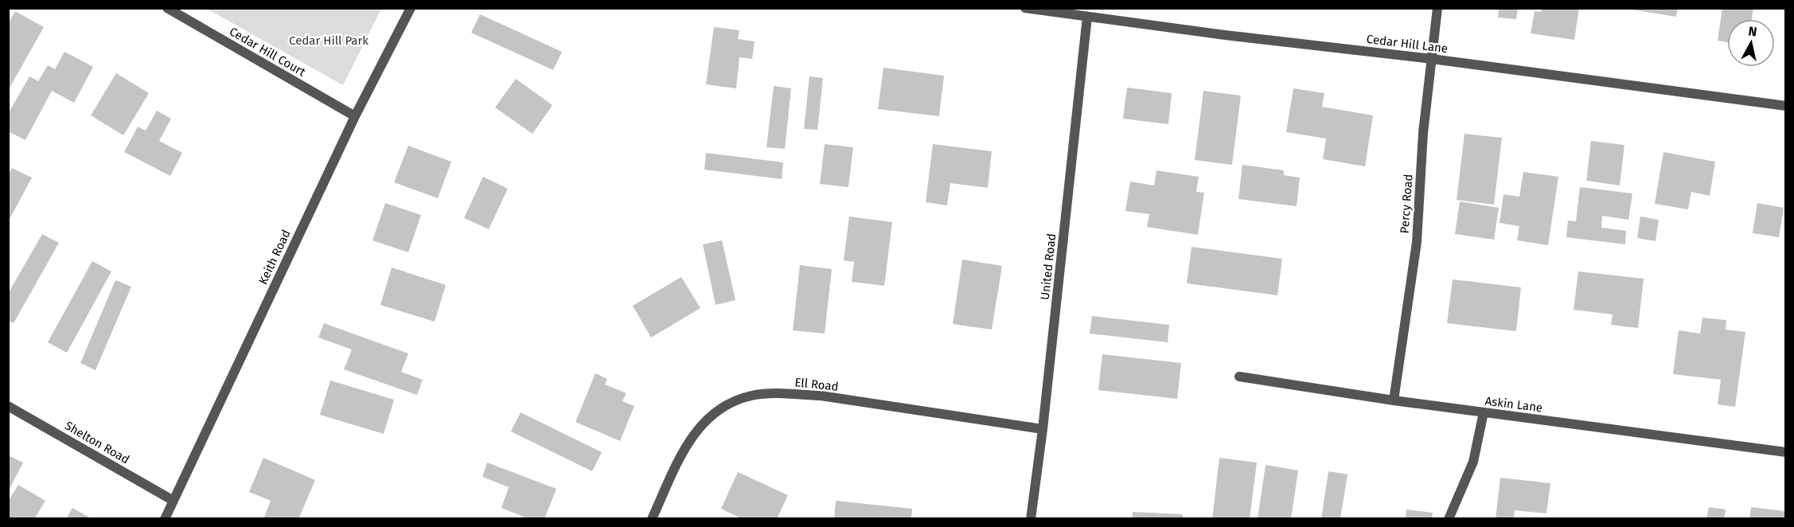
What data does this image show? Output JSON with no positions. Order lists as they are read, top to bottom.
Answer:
{
  "streets": {
    "street": [
      "Cedar Hill Lane",
      "Cedar Hill Court",
      "Percy Road",
      "Keith Road",
      "United Road",
      "Ell Road",
      "Askin Lane",
      "Shelton Road"
    ]
  },
  "crossings": [
    ["Cedar Hill Lane", "Percy Road"],
    ["Cedar Hill Lane", "United Road"],
    ["Cedar Hill Court", "Keith Road"],
    ["Percy Road", "Askin Lane"],
    ["Keith Road", "Shelton Road"],
    ["United Road", "Ell Road"]
  ],
  "parks": ["Cedar Hill Park"],
  "north": "top"
}
